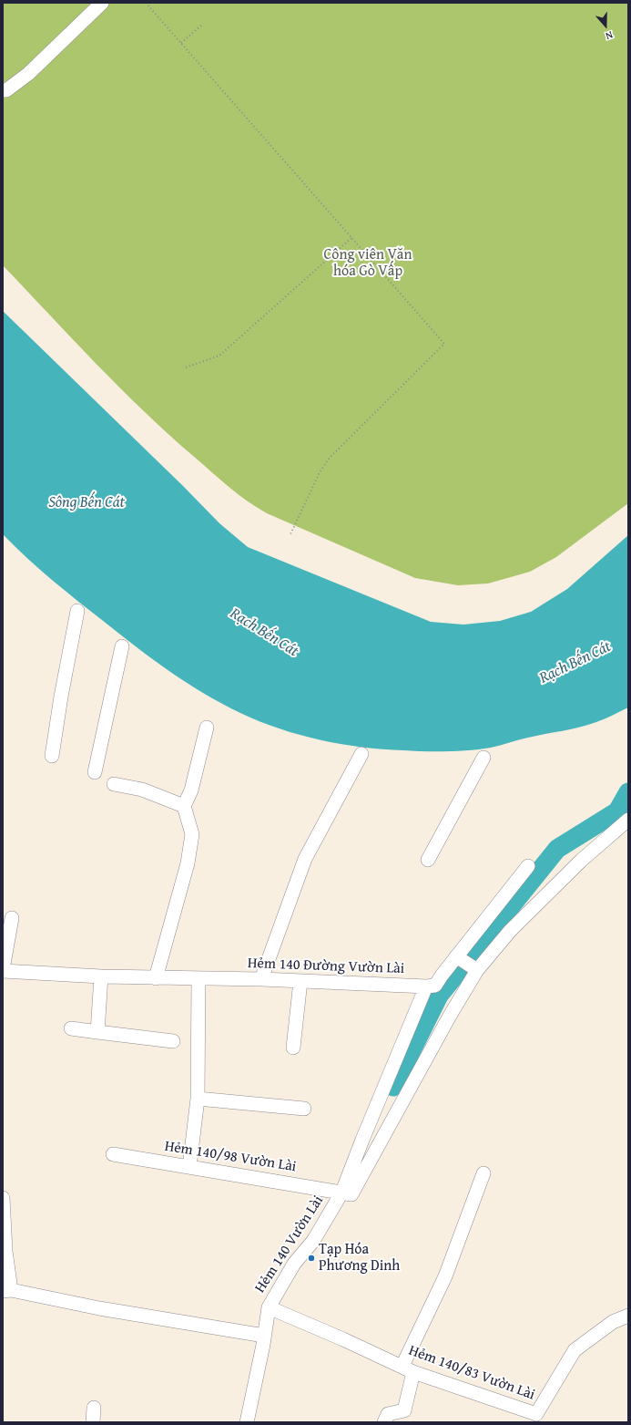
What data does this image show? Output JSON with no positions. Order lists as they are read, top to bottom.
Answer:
{
  "streets": {
    "street": [
      "Hẻm 140 Đường Vườn Lài",
      "Hẻm 140/98 Vườn Lài",
      "Hẻm 140 Vườn Lài",
      "Hẻm 140/83 Vườn Lài"
    ]
  },
  "crossings": [
    ["Hẻm 140/98 Vườn Lài", "Hẻm 140 Vườn Lài"],
    ["Hẻm 140 Vườn Lài", "Hẻm 140/83 Vườn Lài"]
  ],
  "water": ["Sông Bến Cát", "Rạch Bến Cát"],
  "parks": ["Công viên Văn hóa Gò Vấp"],
  "places": ["Tạp Hóa Phương Dinh"],
  "north": "bottom"
}
